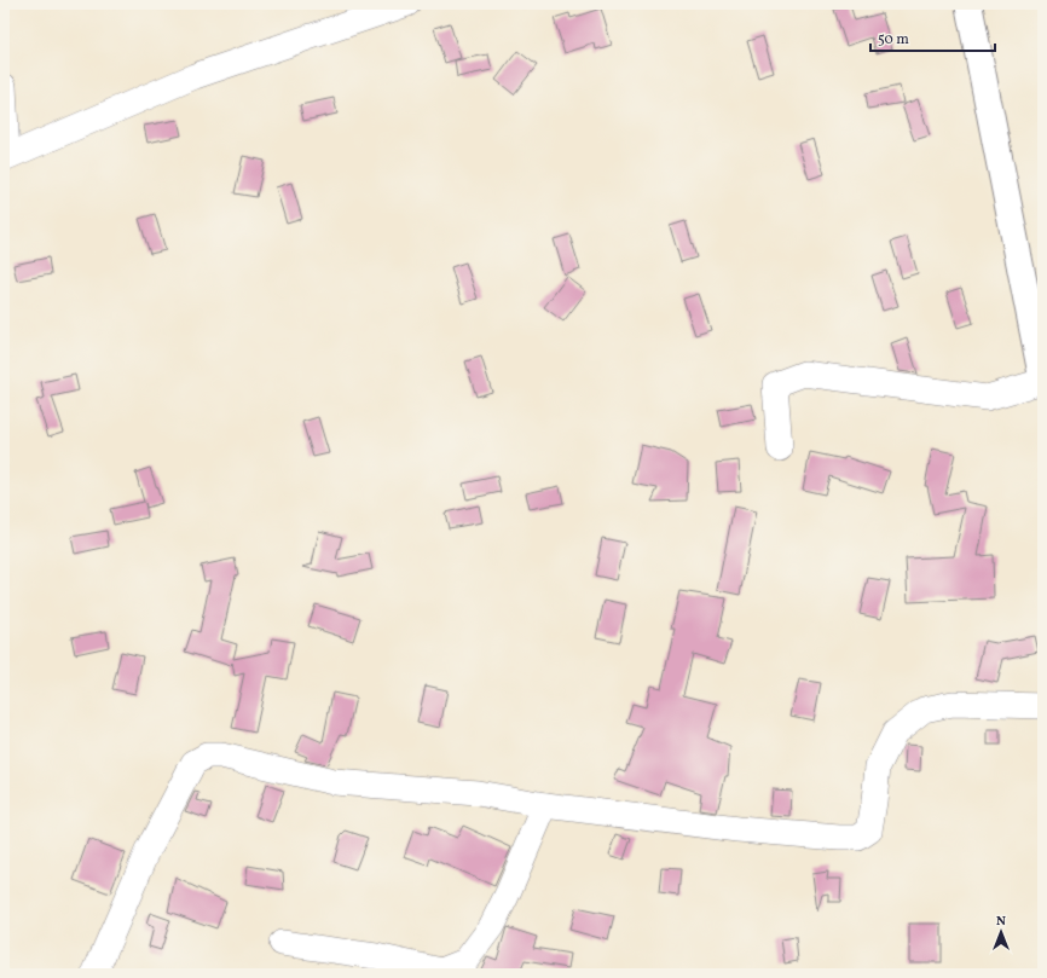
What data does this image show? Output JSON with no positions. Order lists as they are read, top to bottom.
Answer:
{
  "scale_bar": "50 m",
  "north": "top"
}
